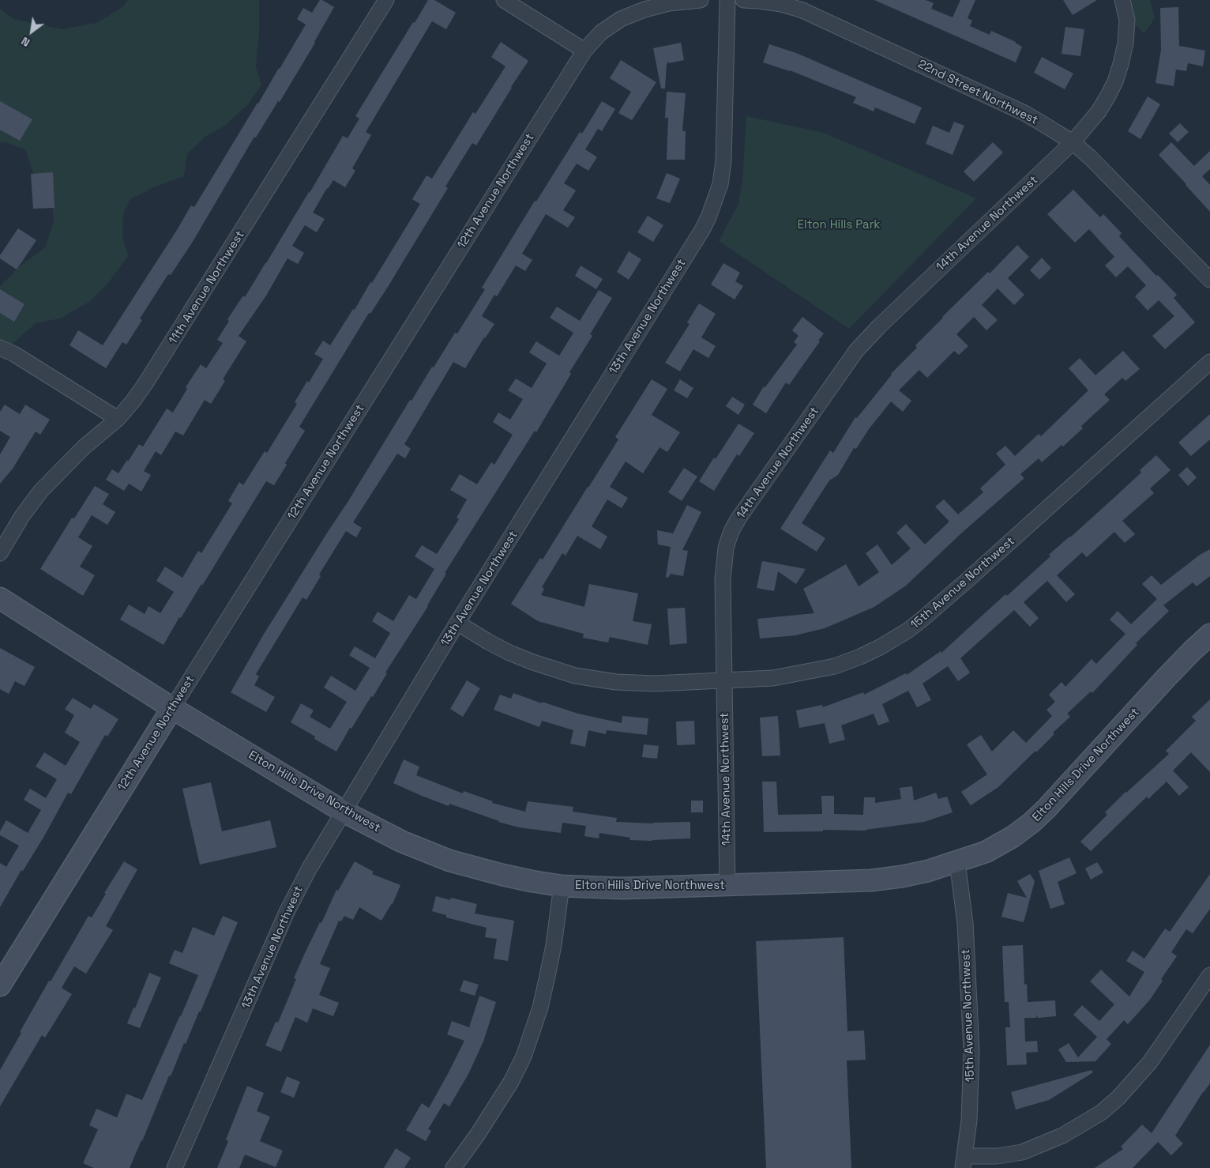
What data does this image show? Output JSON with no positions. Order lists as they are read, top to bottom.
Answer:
{
  "streets": {
    "main road": ["12th Avenue Northwest", "Elton Hills Drive Northwest"],
    "street": [
      "22nd Street Northwest",
      "14th Avenue Northwest",
      "11th Avenue Northwest",
      "13th Avenue Northwest",
      "15th Avenue Northwest"
    ]
  },
  "crossings": [
    ["22nd Street Northwest", "14th Avenue Northwest"],
    ["12th Avenue Northwest", "Elton Hills Drive Northwest"],
    ["14th Avenue Northwest", "15th Avenue Northwest"],
    ["14th Avenue Northwest", "Elton Hills Drive Northwest"],
    ["13th Avenue Northwest", "15th Avenue Northwest"],
    ["13th Avenue Northwest", "Elton Hills Drive Northwest"],
    ["15th Avenue Northwest", "Elton Hills Drive Northwest"]
  ],
  "parks": ["Elton Hills Park"],
  "north": "bottom left"
}
